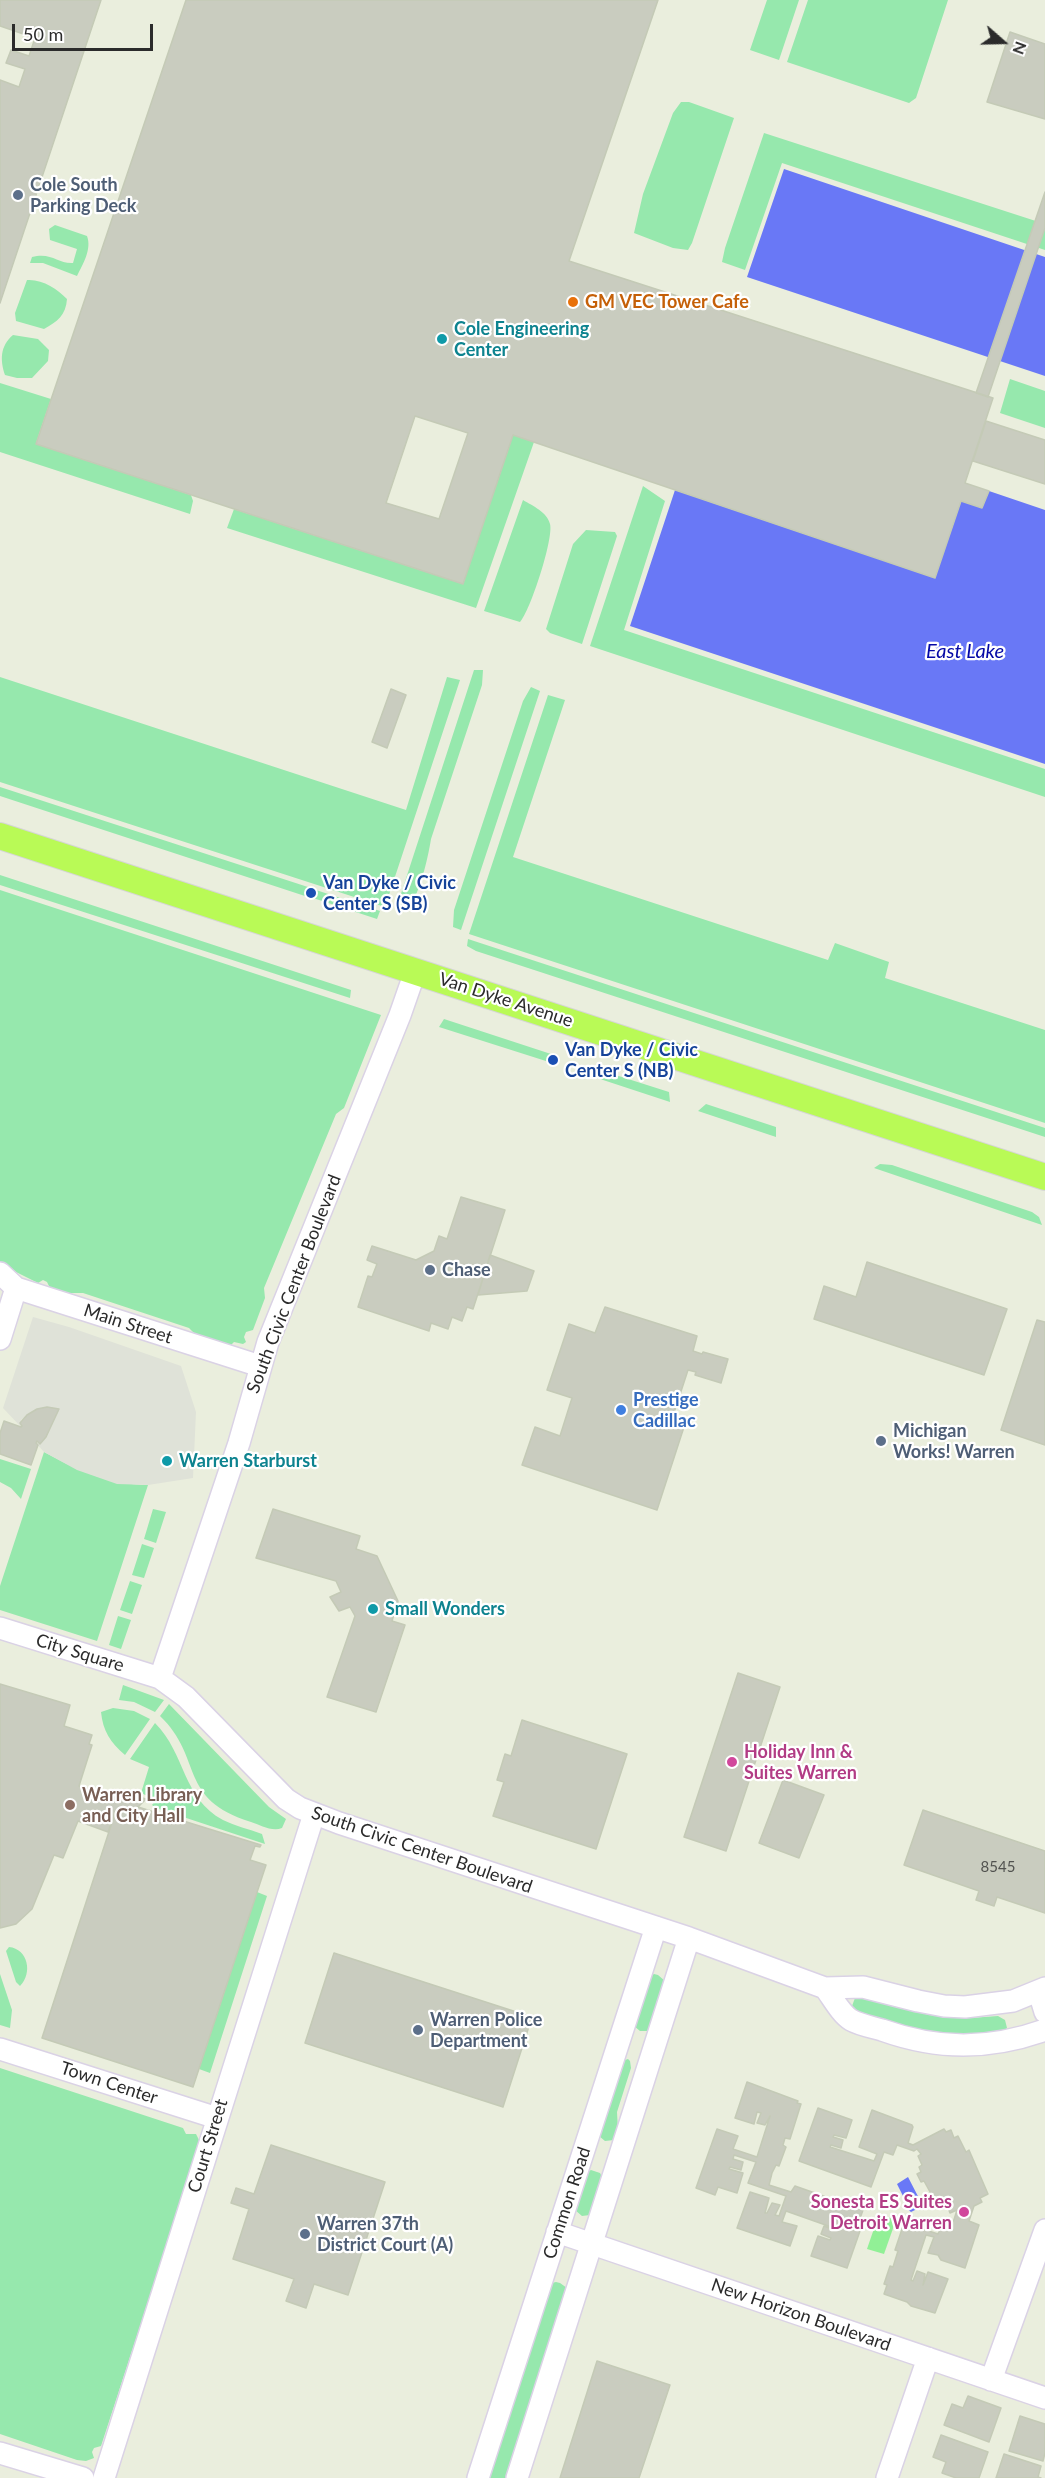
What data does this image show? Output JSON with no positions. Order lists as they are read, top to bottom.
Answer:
{
  "streets": {
    "main road": ["Van Dyke Avenue"],
    "street": [
      "South Civic Center Boulevard",
      "Main Street",
      "City Square",
      "Town Center",
      "Court Street",
      "Common Road",
      "New Horizon Boulevard"
    ]
  },
  "crossings": [
    ["Van Dyke Avenue", "South Civic Center Boulevard"],
    ["South Civic Center Boulevard", "Main Street"],
    ["South Civic Center Boulevard", "City Square"],
    ["South Civic Center Boulevard", "Court Street"],
    ["South Civic Center Boulevard", "Common Road"],
    ["Town Center", "Court Street"],
    ["Common Road", "New Horizon Boulevard"]
  ],
  "water": ["East Lake"],
  "places": [
    "Cole South Parking Deck",
    "GM VEC Tower Cafe",
    "Cole Engineering Center",
    "Van Dyke / Civic Center S (SB)",
    "Van Dyke / Civic Center S (NB)",
    "Chase",
    "Prestige Cadillac",
    "Michigan Works! Warren",
    "Warren Starburst",
    "Small Wonders",
    "Holiday Inn & Suites Warren",
    "Warren Library and City Hall",
    "Warren Police Department",
    "Sonesta ES Suites Detroit Warren",
    "Warren 37th District Court (A)"
  ],
  "house_numbers": ["8545"],
  "scale_bar": "50 m",
  "north": "right"
}
